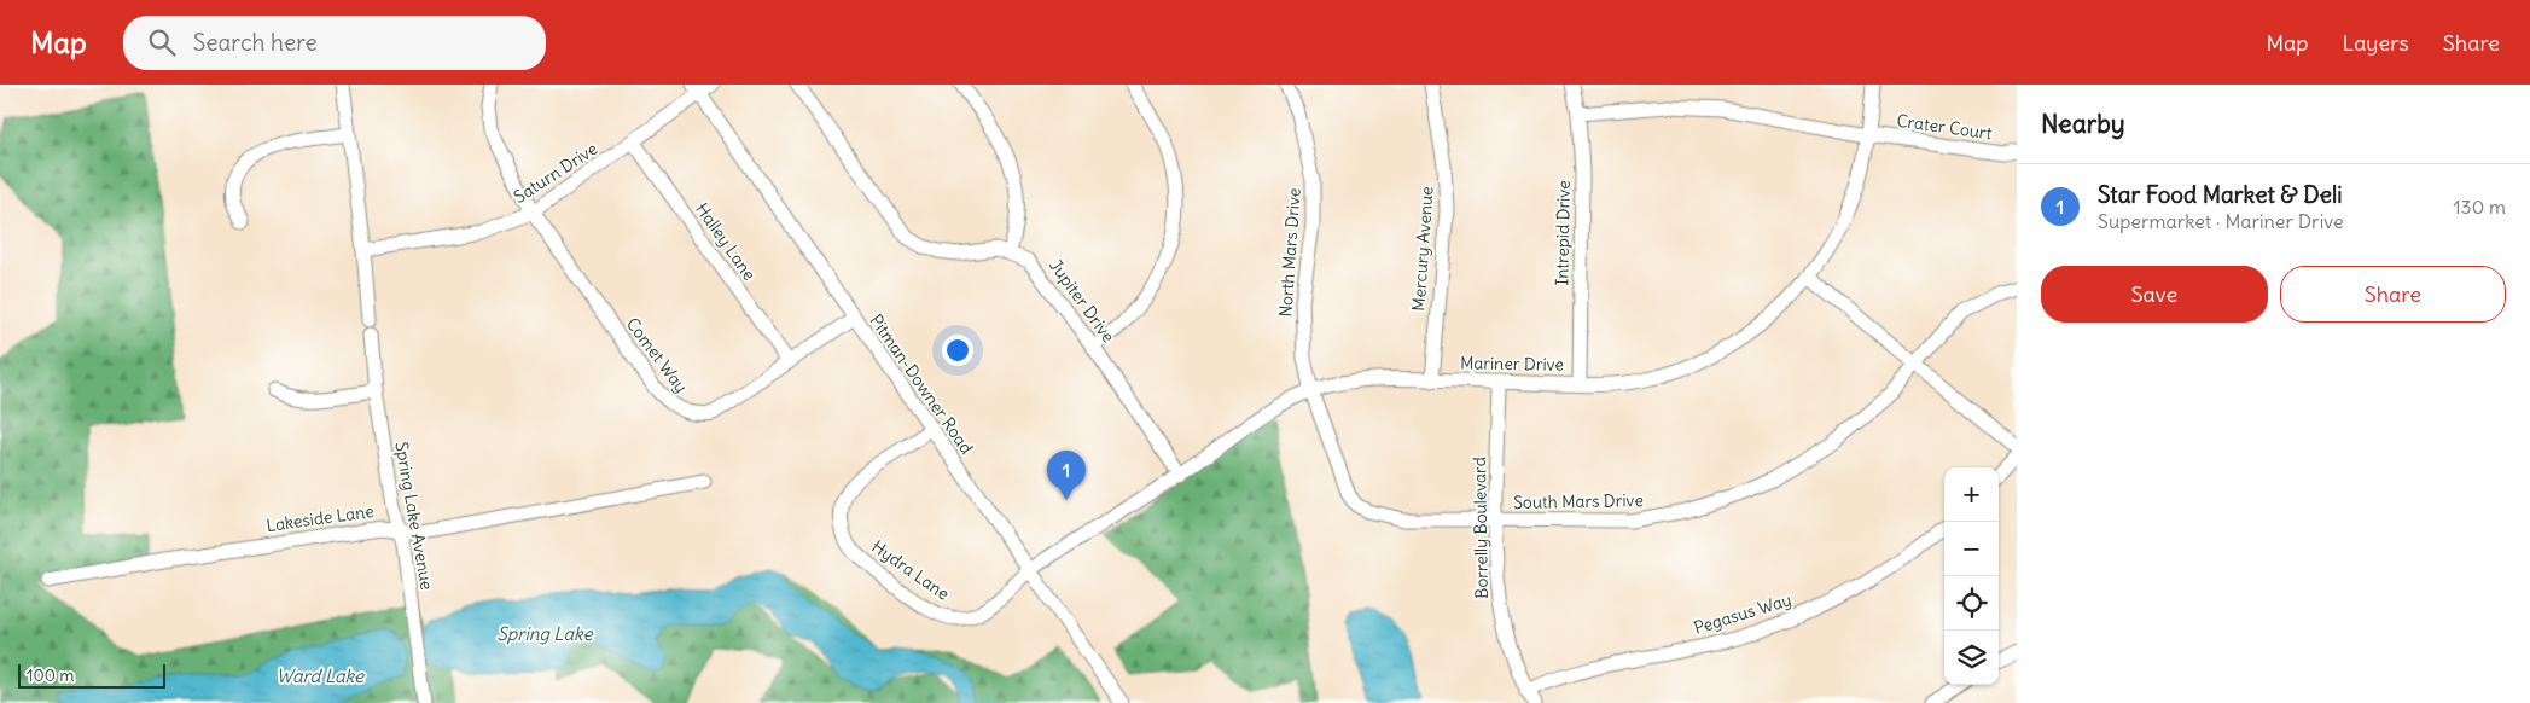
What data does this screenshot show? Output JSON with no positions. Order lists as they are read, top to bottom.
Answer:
{
  "streets": {
    "street": [
      "Crater Court",
      "Saturn Drive",
      "Intrepid Drive",
      "Halley Lane",
      "Mercury Avenue",
      "North Mars Drive",
      "Jupiter Drive",
      "Comet Way",
      "Mariner Drive",
      "Pitman-Downer Road",
      "South Mars Drive",
      "Spring Lake Avenue",
      "Lakeside Lane",
      "Borrelly Boulevard",
      "Hydra Lane",
      "Pegasus Way"
    ]
  },
  "crossings": [
    ["Crater Court", "Intrepid Drive"],
    ["Crater Court", "Mariner Drive"],
    ["Saturn Drive", "Halley Lane"],
    ["Saturn Drive", "Comet Way"],
    ["Saturn Drive", "Pitman-Downer Road"],
    ["Saturn Drive", "Spring Lake Avenue"],
    ["Intrepid Drive", "Mariner Drive"],
    ["Halley Lane", "Comet Way"],
    ["Mercury Avenue", "Mariner Drive"],
    ["North Mars Drive", "Mariner Drive"],
    ["North Mars Drive", "South Mars Drive"],
    ["Jupiter Drive", "Mariner Drive"],
    ["Comet Way", "Pitman-Downer Road"],
    ["Mariner Drive", "Pitman-Downer Road"],
    ["Mariner Drive", "South Mars Drive"],
    ["Mariner Drive", "Borrelly Boulevard"],
    ["Mariner Drive", "Hydra Lane"],
    ["Pitman-Downer Road", "Hydra Lane"],
    ["South Mars Drive", "Borrelly Boulevard"],
    ["Spring Lake Avenue", "Lakeside Lane"],
    ["Borrelly Boulevard", "Pegasus Way"]
  ],
  "water": ["Spring Lake", "Ward Lake"],
  "scale_bar": "100 m",
  "page": {
    "header": "Map",
    "search": "Search here",
    "nav": ["Map", "Layers", "Share"],
    "heading": "Nearby",
    "list": [
      {
        "mark": "1",
        "name": "Star Food Market & Deli",
        "note": "Supermarket · Mariner Drive",
        "value": "130 m"
      }
    ],
    "buttons": ["Save", "Share"],
    "pins": "1",
    "map_buttons": ["+", "−"],
    "scale": "100 m"
  }
}
